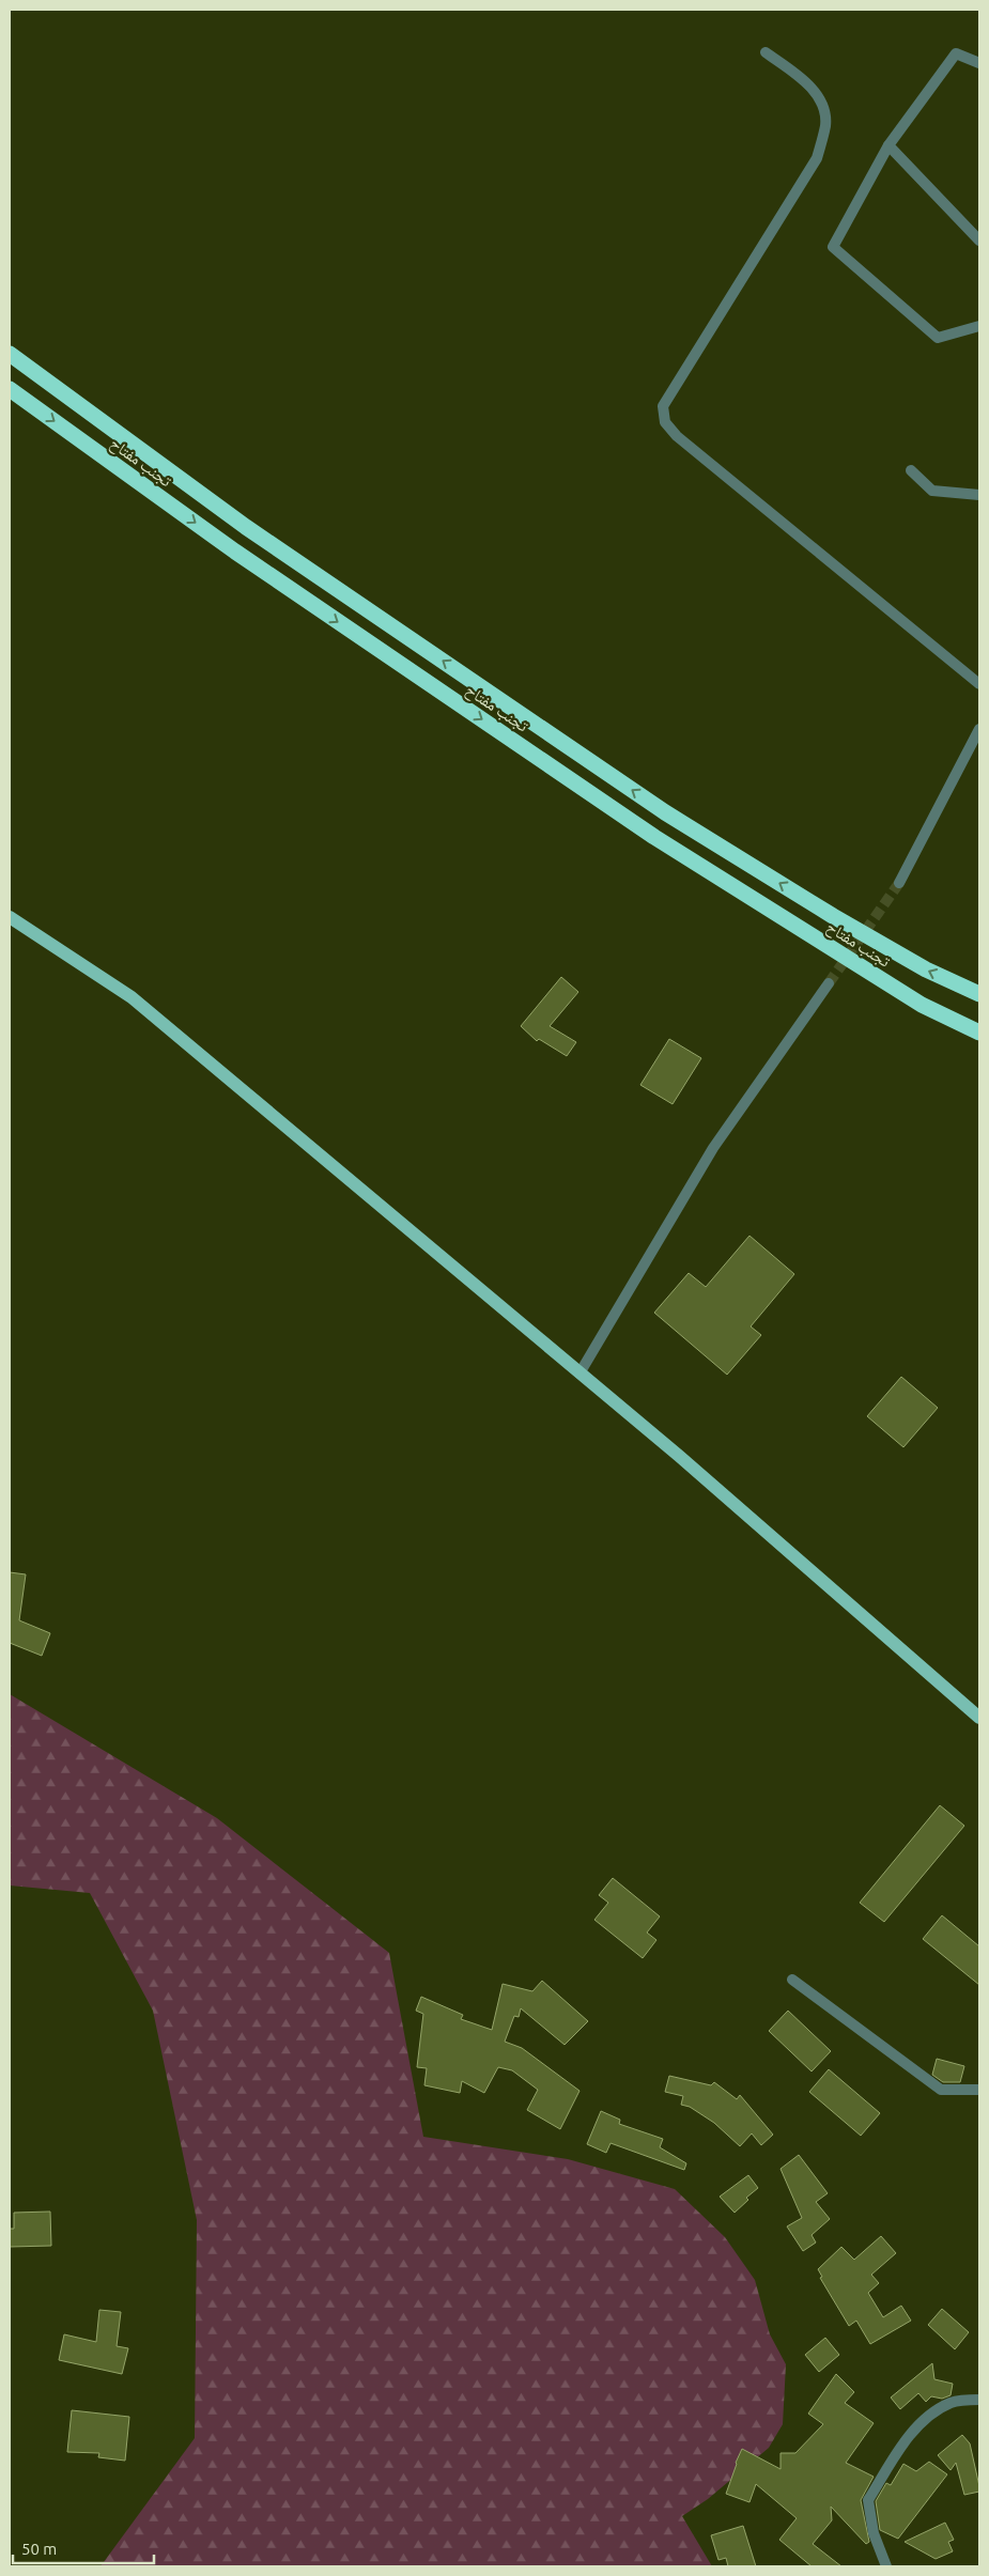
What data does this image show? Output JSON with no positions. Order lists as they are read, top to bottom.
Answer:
{
  "streets": {
    "highway": ["تجنب مفتاح"]
  },
  "scale_bar": "50 m"
}
